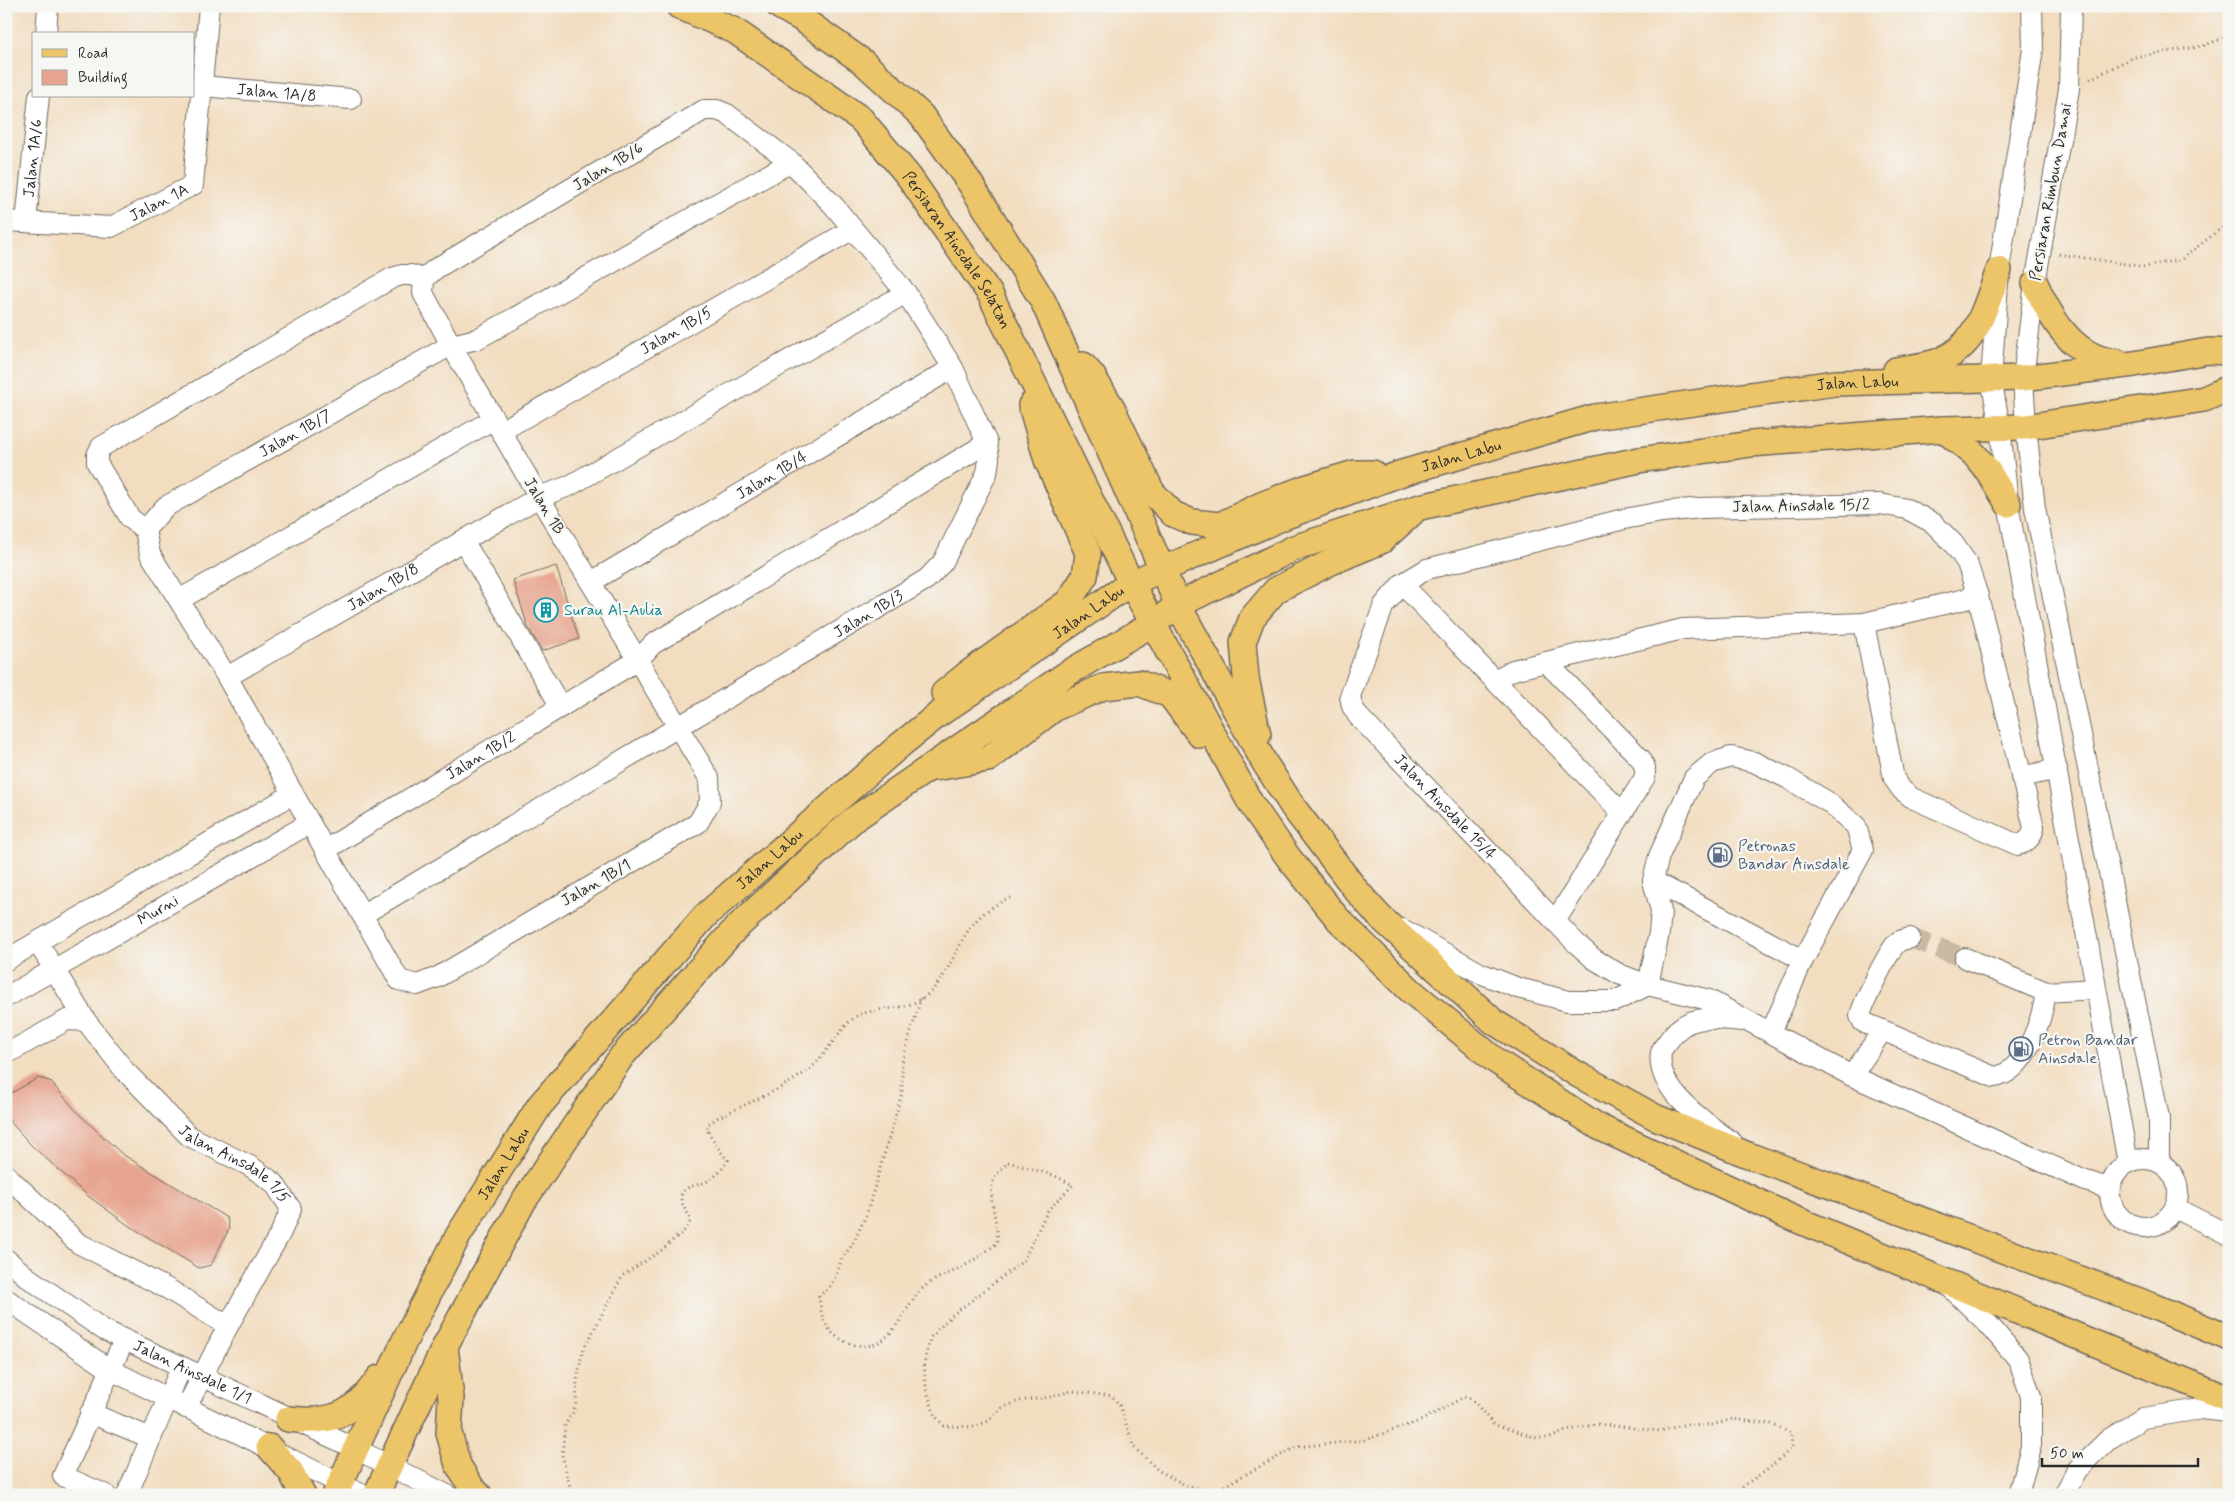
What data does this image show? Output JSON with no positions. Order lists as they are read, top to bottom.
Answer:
{
  "streets": {
    "main road": ["Persiaran Ainsdale Selatan", "Jalan Labu"],
    "street": [
      "Jalan 1A/8",
      "Jalan 1A/6",
      "Jalan 1B/6",
      "Persiaran Rimbun Damai",
      "Jalan 1A",
      "Jalan 1B/5",
      "Jalan 1B/7",
      "Jalan 1B/4",
      "Jalan 1B",
      "Jalan Ainsdale 15/2",
      "Jalan 1B/8",
      "Jalan 1B/3",
      "Jalan 1B/2",
      "Jalan Ainsdale 15/4",
      "Jalan 1B/1",
      "Murni",
      "Jalan Ainsdale 1/5",
      "Jalan Ainsdale 1/1"
    ]
  },
  "crossings": [
    ["Jalan 1A/8", "Jalan 1A"],
    ["Jalan 1A/6", "Jalan 1A"],
    ["Jalan 1B/6", "Jalan 1B/5"],
    ["Jalan 1B/6", "Jalan 1B/7"],
    ["Jalan 1B/6", "Jalan 1B/4"],
    ["Jalan 1B/6", "Jalan 1B"],
    ["Jalan 1B/6", "Jalan 1B/8"],
    ["Jalan 1B/6", "Jalan 1B/3"],
    ["Jalan 1B/6", "Jalan 1B/2"],
    ["Persiaran Rimbun Damai", "Jalan Labu"],
    ["Persiaran Ainsdale Selatan", "Jalan Labu"],
    ["Jalan 1B/5", "Jalan 1B"],
    ["Jalan Labu", "Jalan Ainsdale 1/1"],
    ["Jalan 1B/7", "Jalan 1B"],
    ["Jalan 1B/4", "Jalan 1B"],
    ["Jalan 1B", "Jalan 1B/8"],
    ["Jalan 1B", "Jalan 1B/3"],
    ["Jalan 1B", "Jalan 1B/2"],
    ["Jalan 1B", "Jalan 1B/1"],
    ["Jalan Ainsdale 15/2", "Jalan Ainsdale 15/4"],
    ["Jalan 1B/3", "Jalan 1B/2"],
    ["Jalan 1B/3", "Jalan 1B/1"]
  ],
  "places": {
    "building": ["Surau Al-Aulia"],
    "fuel station": ["Petronas Bandar Ainsdale", "Petron Bandar Ainsdale"]
  },
  "legend": ["Road", "Building"],
  "scale_bar": "50 m"
}
